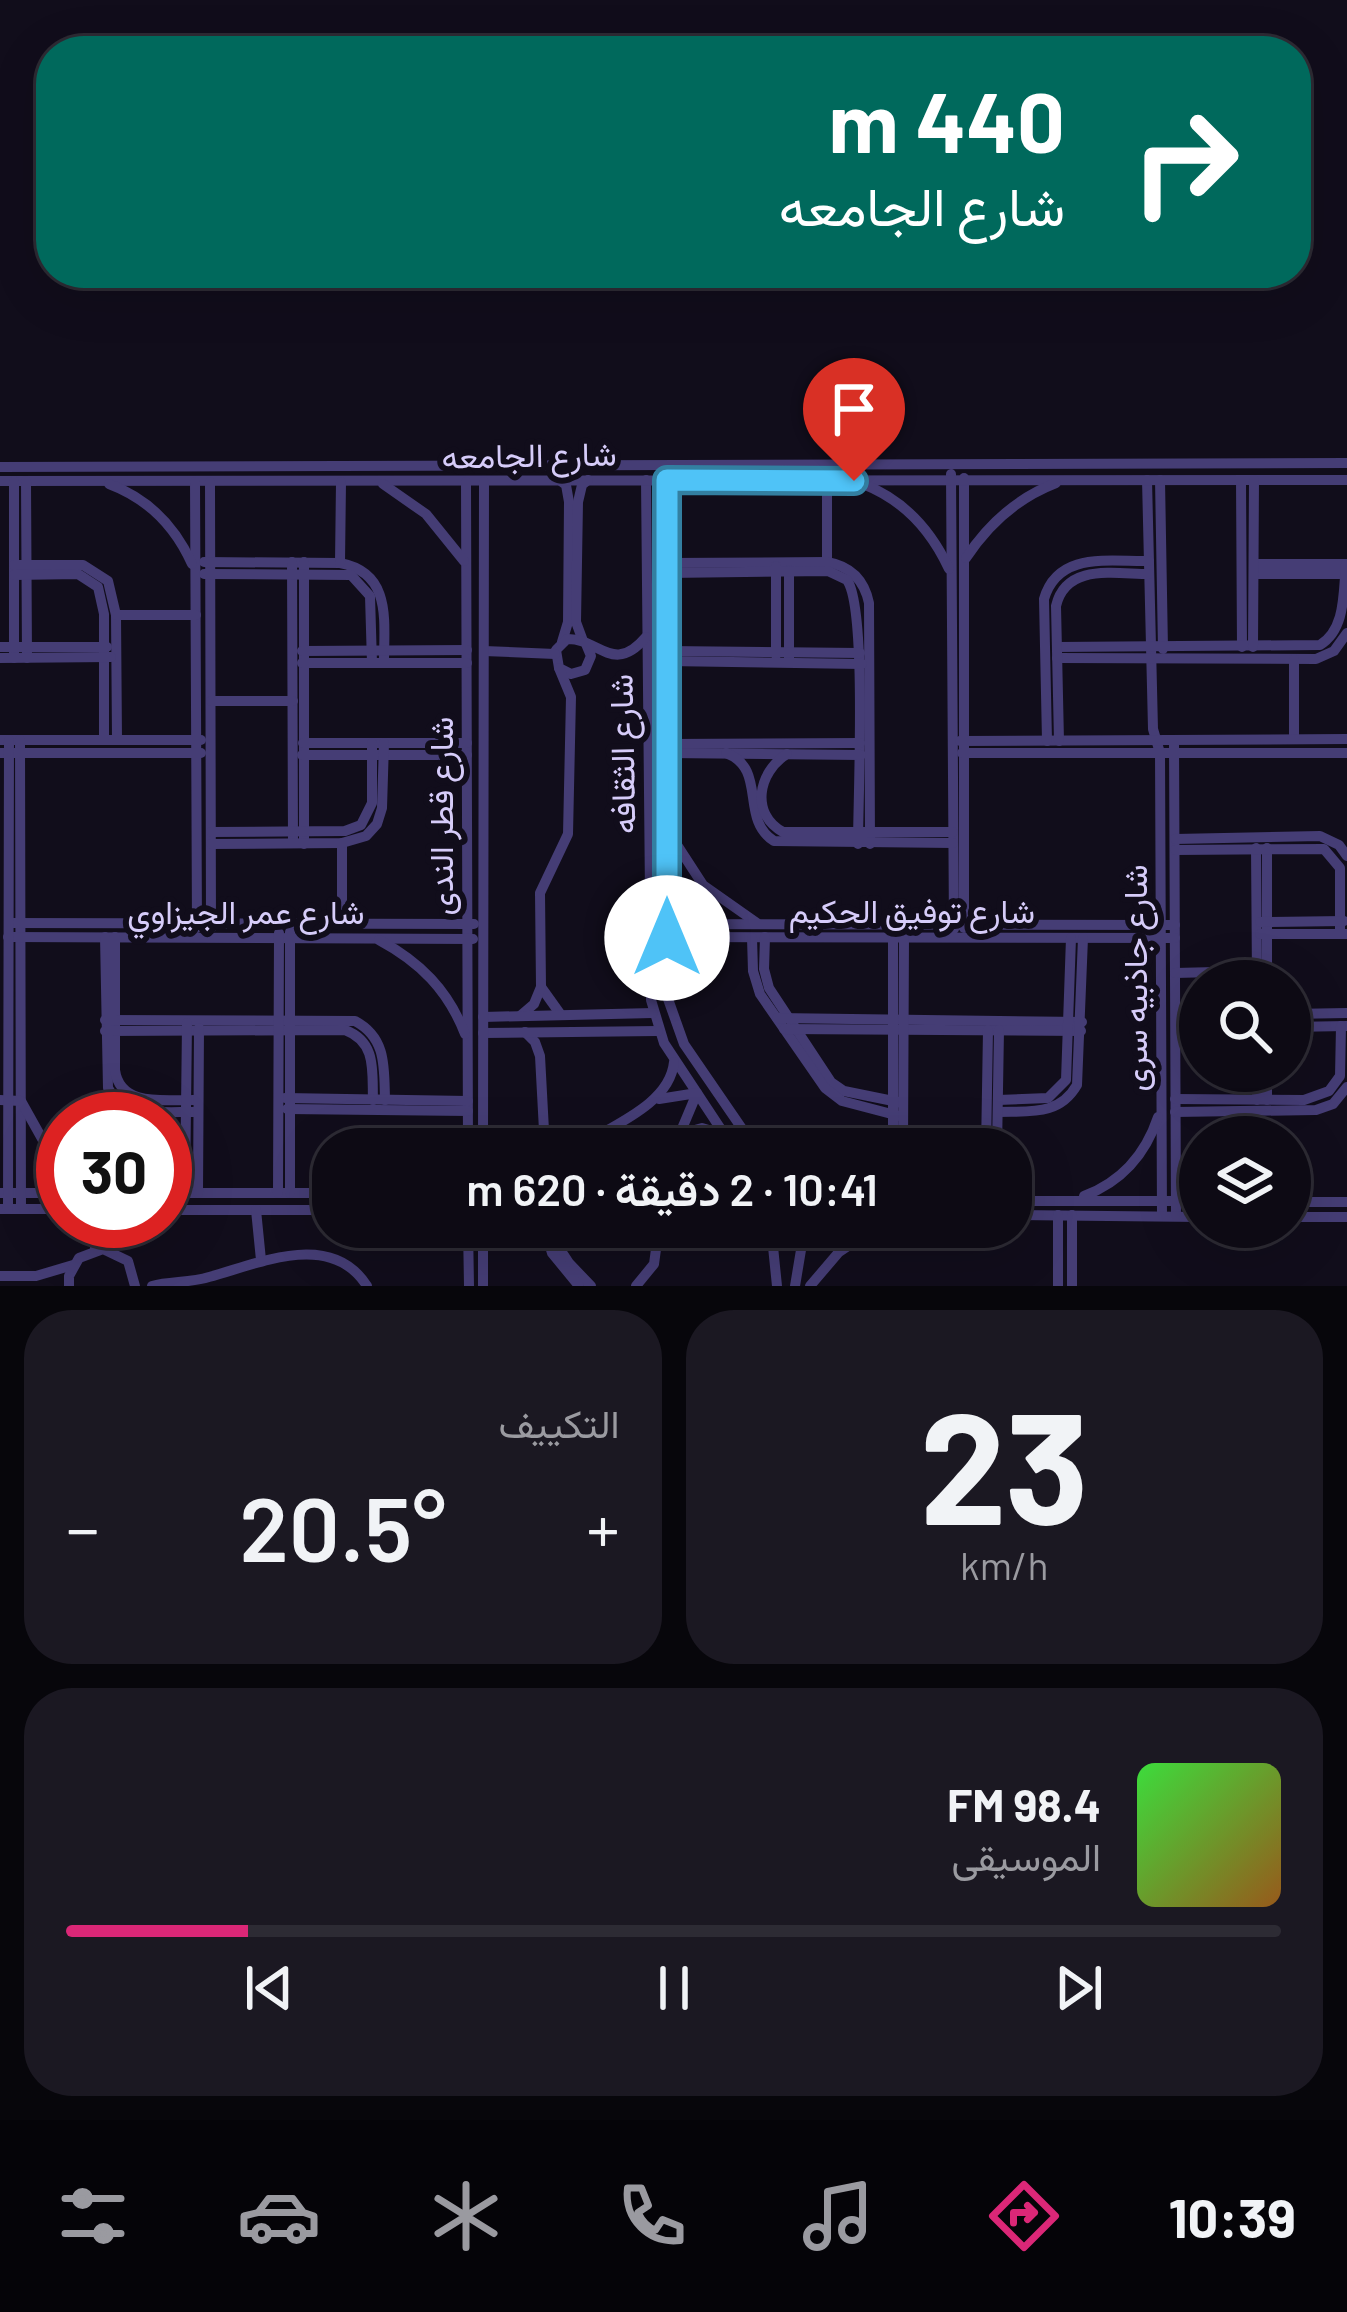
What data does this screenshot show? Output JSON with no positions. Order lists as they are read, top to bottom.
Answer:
{
  "streets": {
    "street": [
      "شارع الجامعه",
      "شارع الثقافه",
      "شارع قطر الندى",
      "شارع توفيق الحكيم",
      "شارع عمر الجيزاوي",
      "شارع جاذبيه سرى"
    ]
  },
  "crossings": [
    ["شارع الجامعه", "شارع الثقافه"],
    ["شارع الجامعه", "شارع قطر الندى"],
    ["شارع الثقافه", "شارع توفيق الحكيم"],
    ["شارع قطر الندى", "شارع عمر الجيزاوي"],
    ["شارع توفيق الحكيم", "شارع جاذبيه سرى"]
  ],
  "page": {
    "turn": ["440 m", "شارع الجامعه"],
    "limit": "30",
    "trip": "10:41 · 2 دقيقة · 620 m",
    "tile": [
      ["23", "km/h"],
      "التكييف"
    ],
    "heat": ["−", "20.5°", "+"],
    "song": ["98.4 FM", "الموسيقى"],
    "tabs": "10:39"
  }
}
